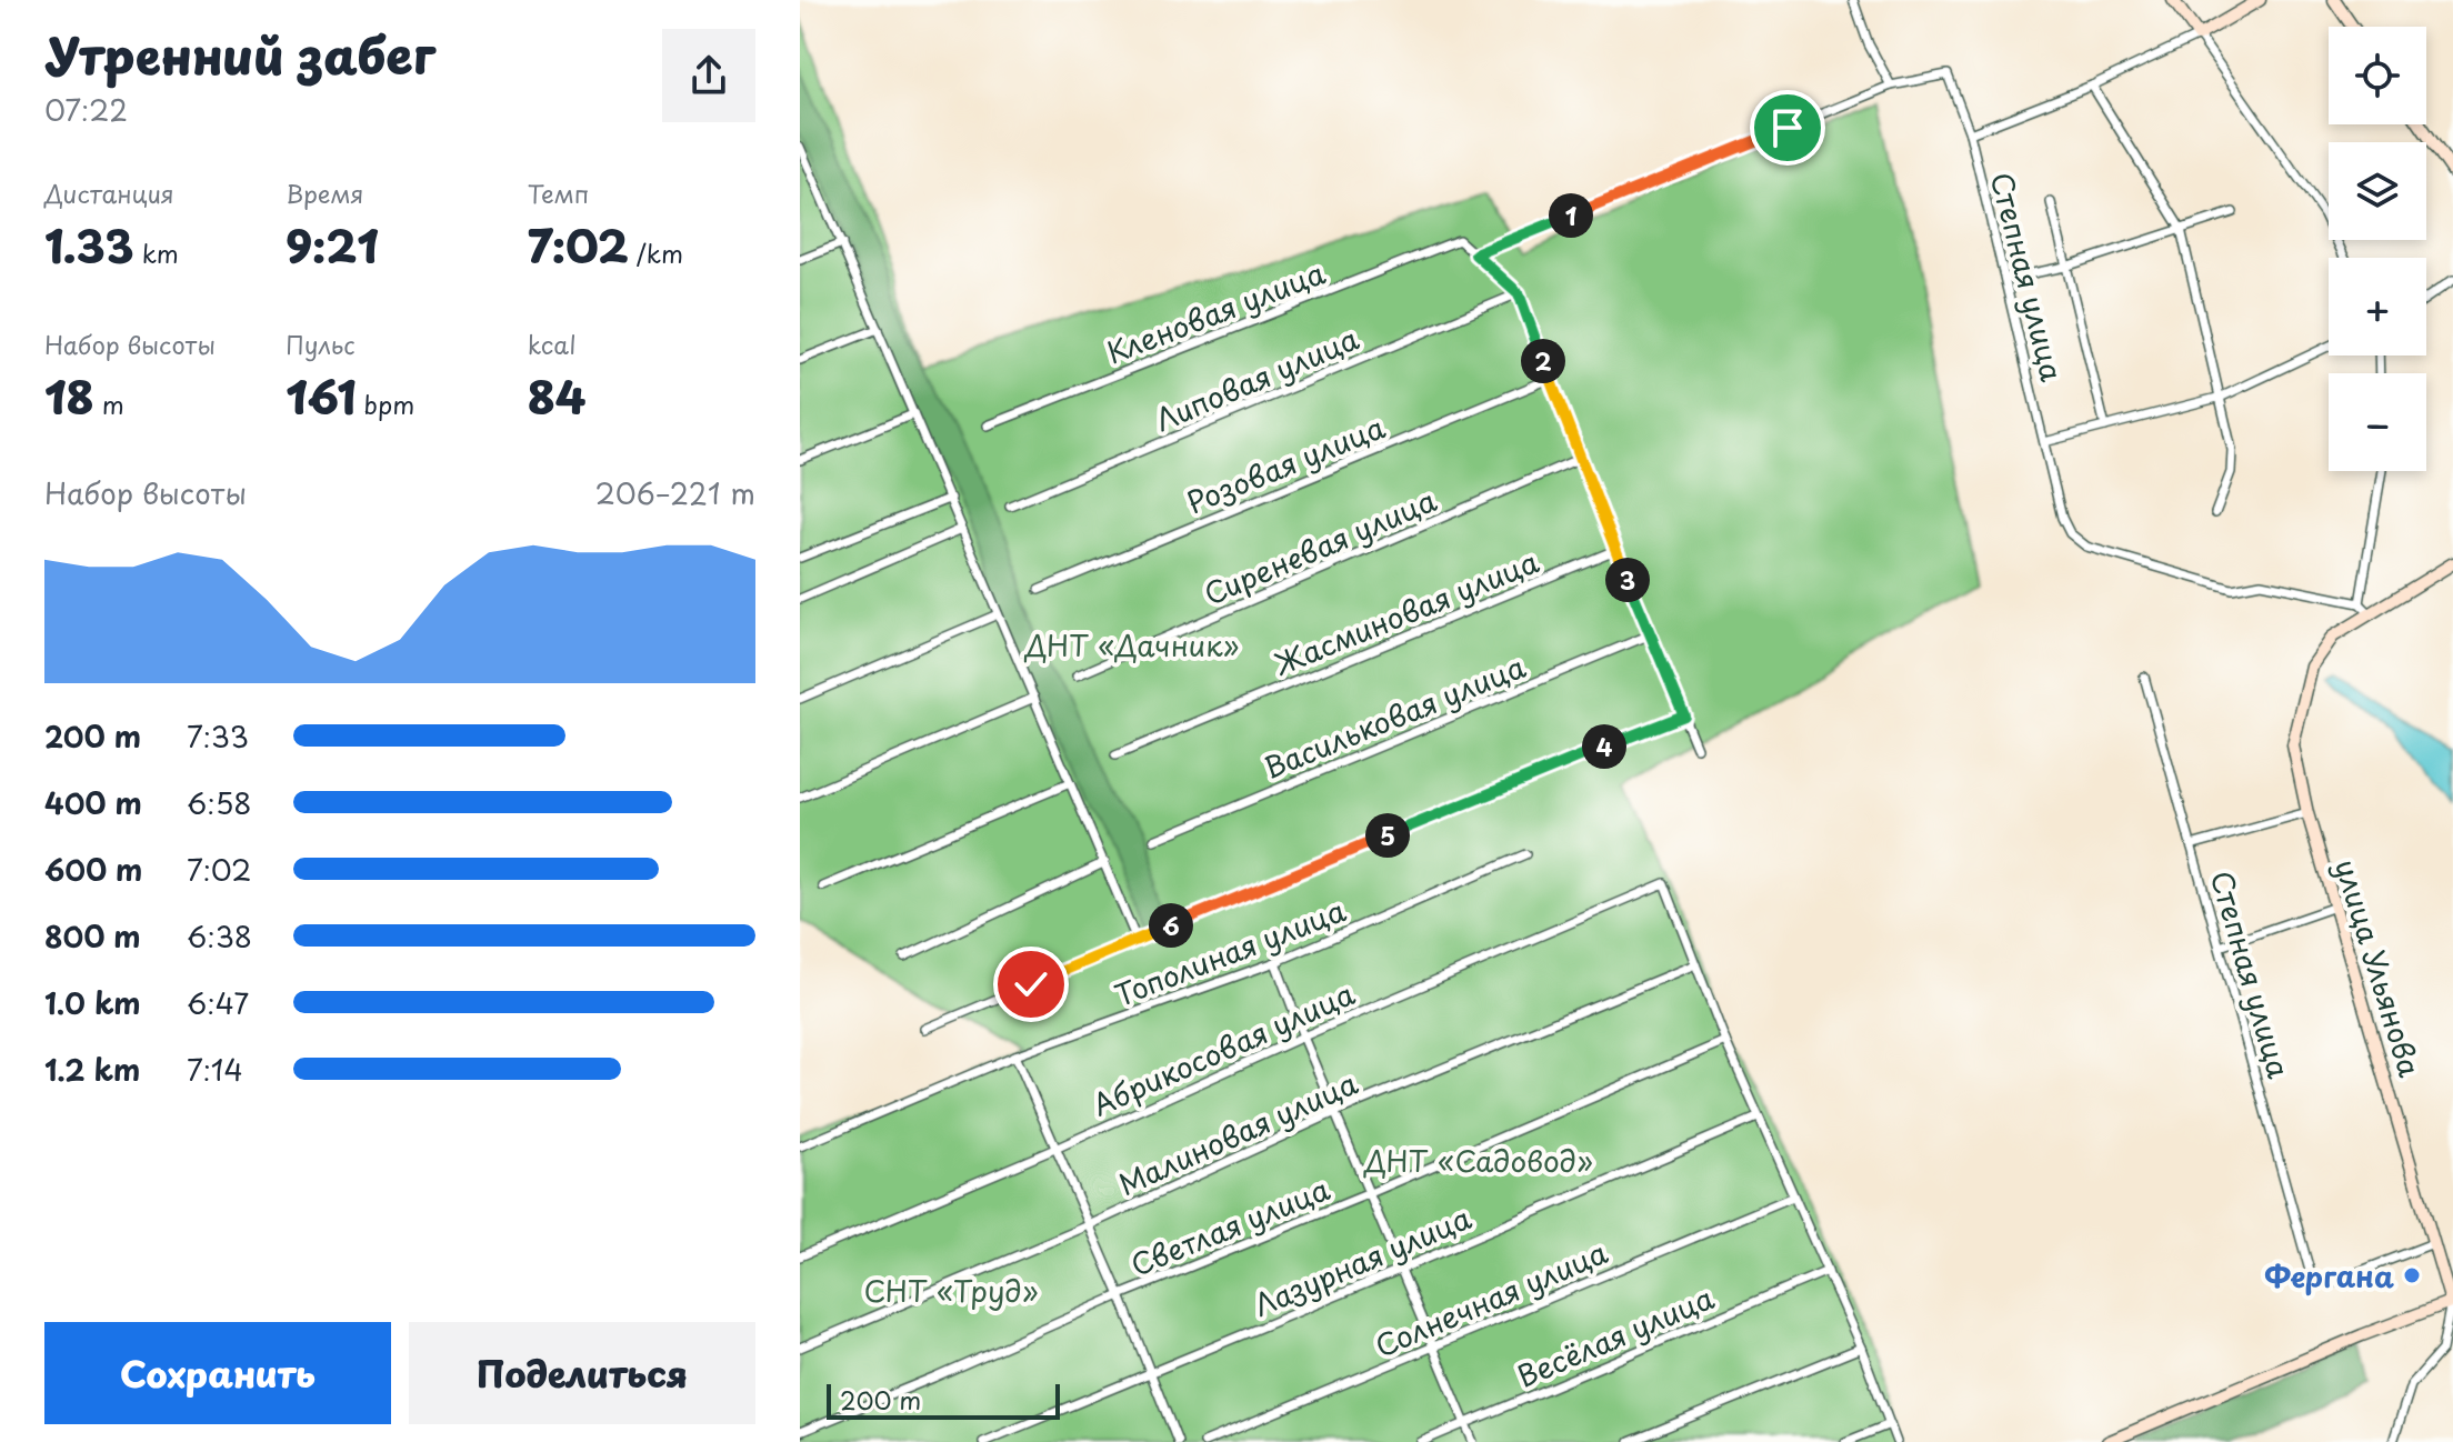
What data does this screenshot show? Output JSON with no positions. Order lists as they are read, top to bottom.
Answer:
{
  "streets": {
    "street": [
      "Степная улица",
      "Кленовая улица",
      "Липовая улица",
      "Розовая улица",
      "Сиреневая улица",
      "Жасминовая улица",
      "Васильковая улица",
      "Тополиная улица",
      "улица Ульянова",
      "Абрикосовая улица",
      "Малиновая улица",
      "Светлая улица",
      "Лазурная улица",
      "Солнечная улица",
      "Весёлая улица"
    ]
  },
  "crossings": [
    ["Степная улица", "улица Ульянова"],
    ["Абрикосовая улица", "Малиновая улица"]
  ],
  "parks": ["ДНТ «Дачник»", "ДНТ «Садовод»", "СНТ «Труд»"],
  "places": ["Фергана"],
  "scale_bar": "200 m",
  "page": {
    "heading": ["Утренний забег", "07:22"],
    "map_buttons": ["+", "−"],
    "stats": [
      ["Дистанция", "1.33 km"],
      ["Время", "9:21"],
      ["Темп", "7:02 /km"],
      ["Набор высоты", "18 m"],
      ["Пульс", "161 bpm"],
      ["kcal", "84"]
    ],
    "pins": [
      "1",
      "2",
      "3",
      "4",
      "5",
      "6"
    ],
    "chart": ["Набор высоты", "206–221 m"],
    "list": [
      {
        "name": "200 m",
        "note": "7:33"
      },
      {
        "name": "400 m",
        "note": "6:58"
      },
      {
        "name": "600 m",
        "note": "7:02"
      },
      {
        "name": "800 m",
        "note": "6:38"
      },
      {
        "name": "1.0 km",
        "note": "6:47"
      },
      {
        "name": "1.2 km",
        "note": "7:14"
      }
    ],
    "buttons": ["Сохранить", "Поделиться"],
    "scale": "200 m"
  }
}
